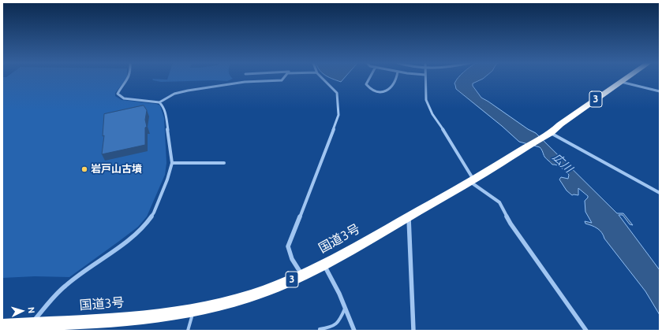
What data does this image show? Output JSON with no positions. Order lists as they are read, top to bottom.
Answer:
{
  "streets": {
    "highway": ["3", "国道3号"]
  },
  "water": ["広川"],
  "places": ["岩戸山古墳"],
  "north": "right"
}
